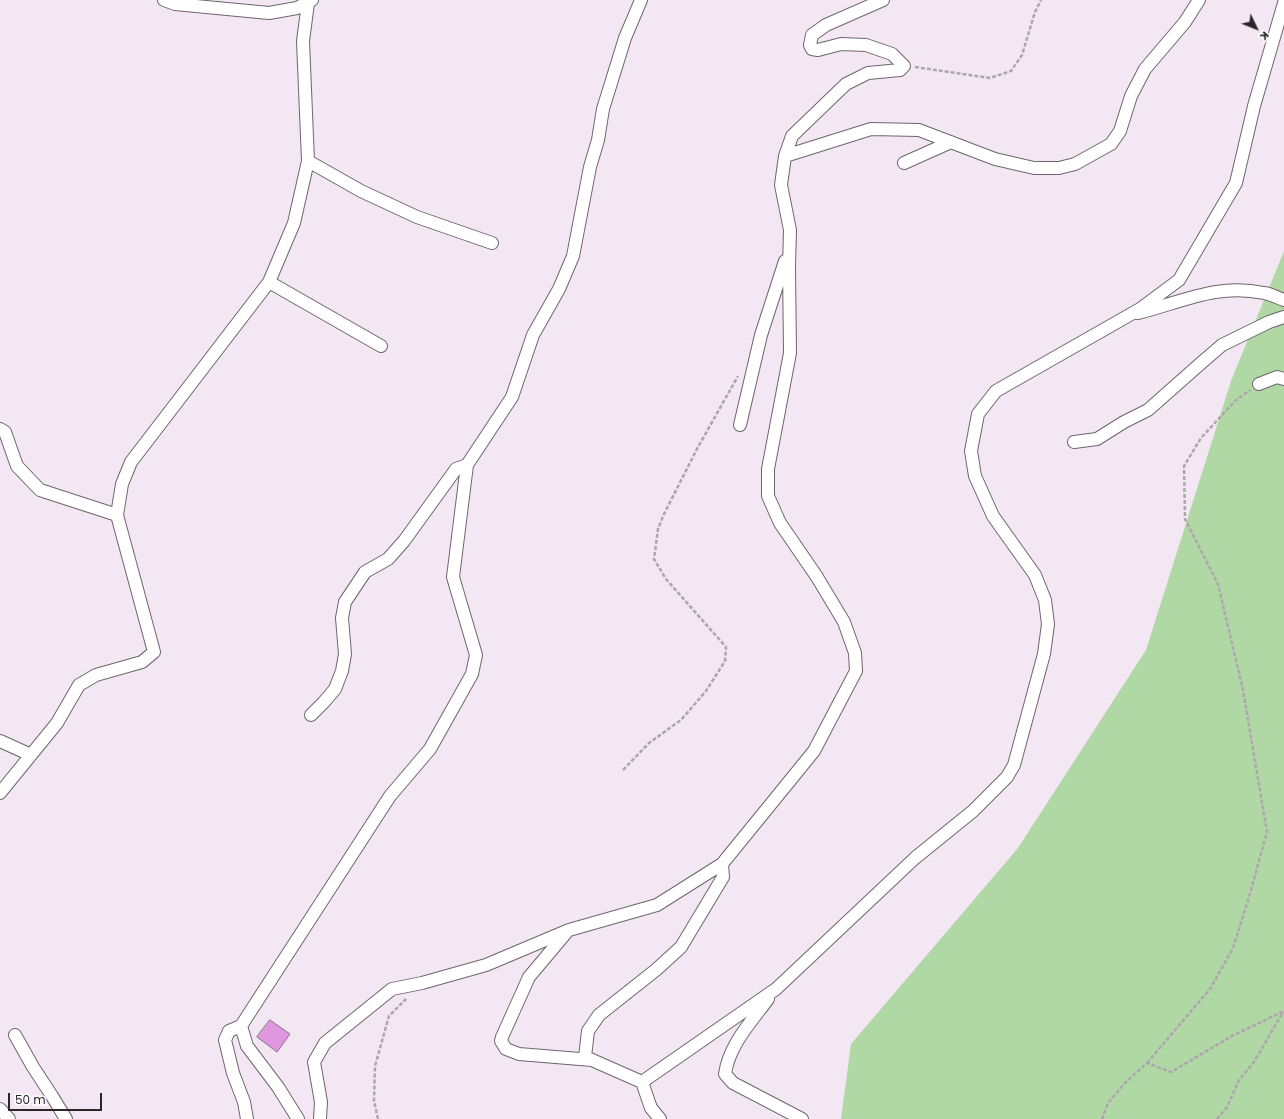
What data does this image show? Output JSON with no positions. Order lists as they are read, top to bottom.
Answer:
{
  "scale_bar": "50 m",
  "north": "bottom right"
}
